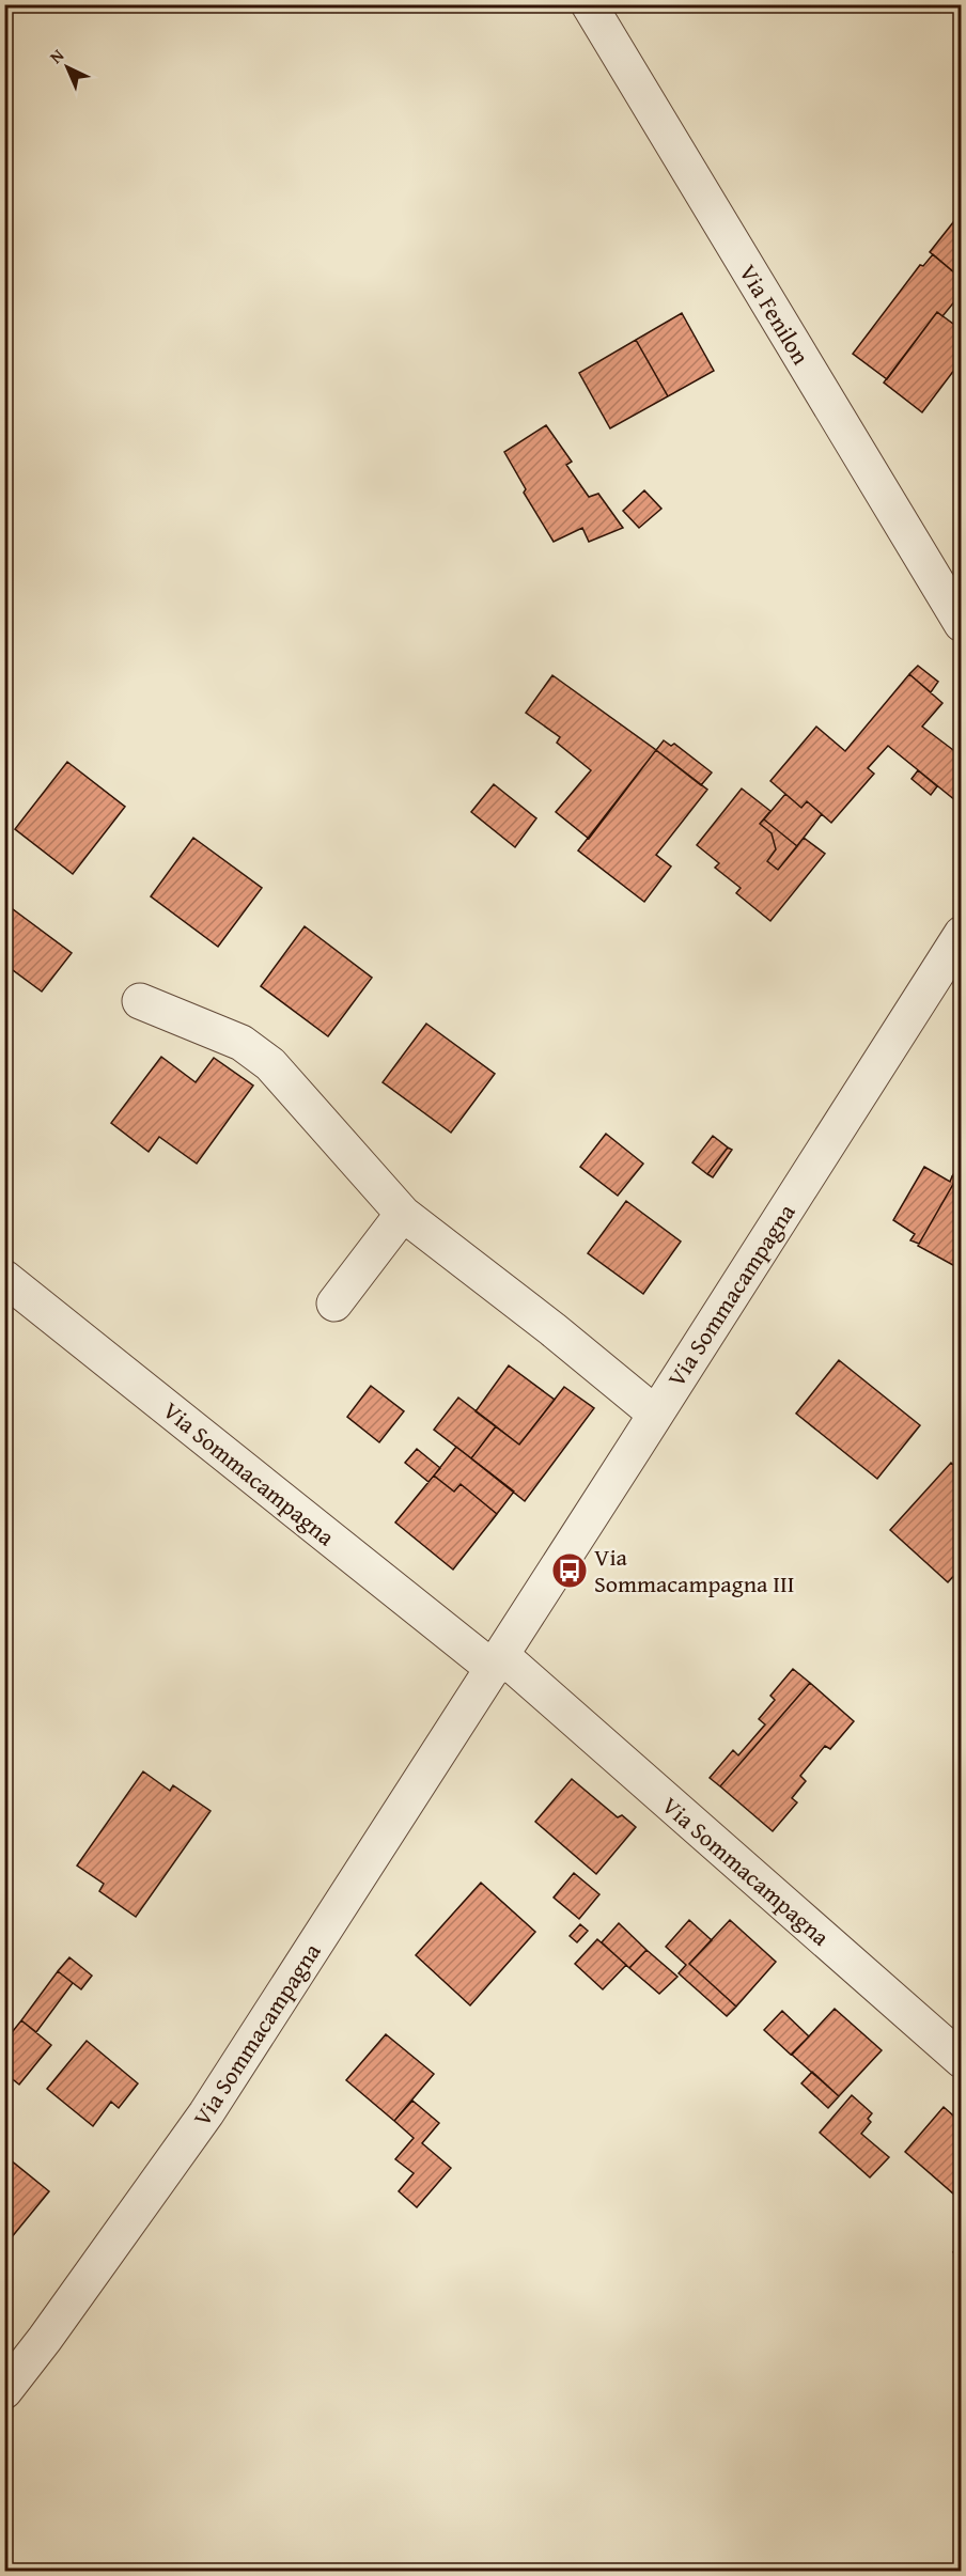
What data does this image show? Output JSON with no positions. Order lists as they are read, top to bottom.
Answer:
{
  "streets": {
    "street": ["Via Fenilon", "Via Sommacampagna"]
  },
  "places": {
    "bus stop": ["Via Sommacampagna III"]
  },
  "north": "top left"
}
